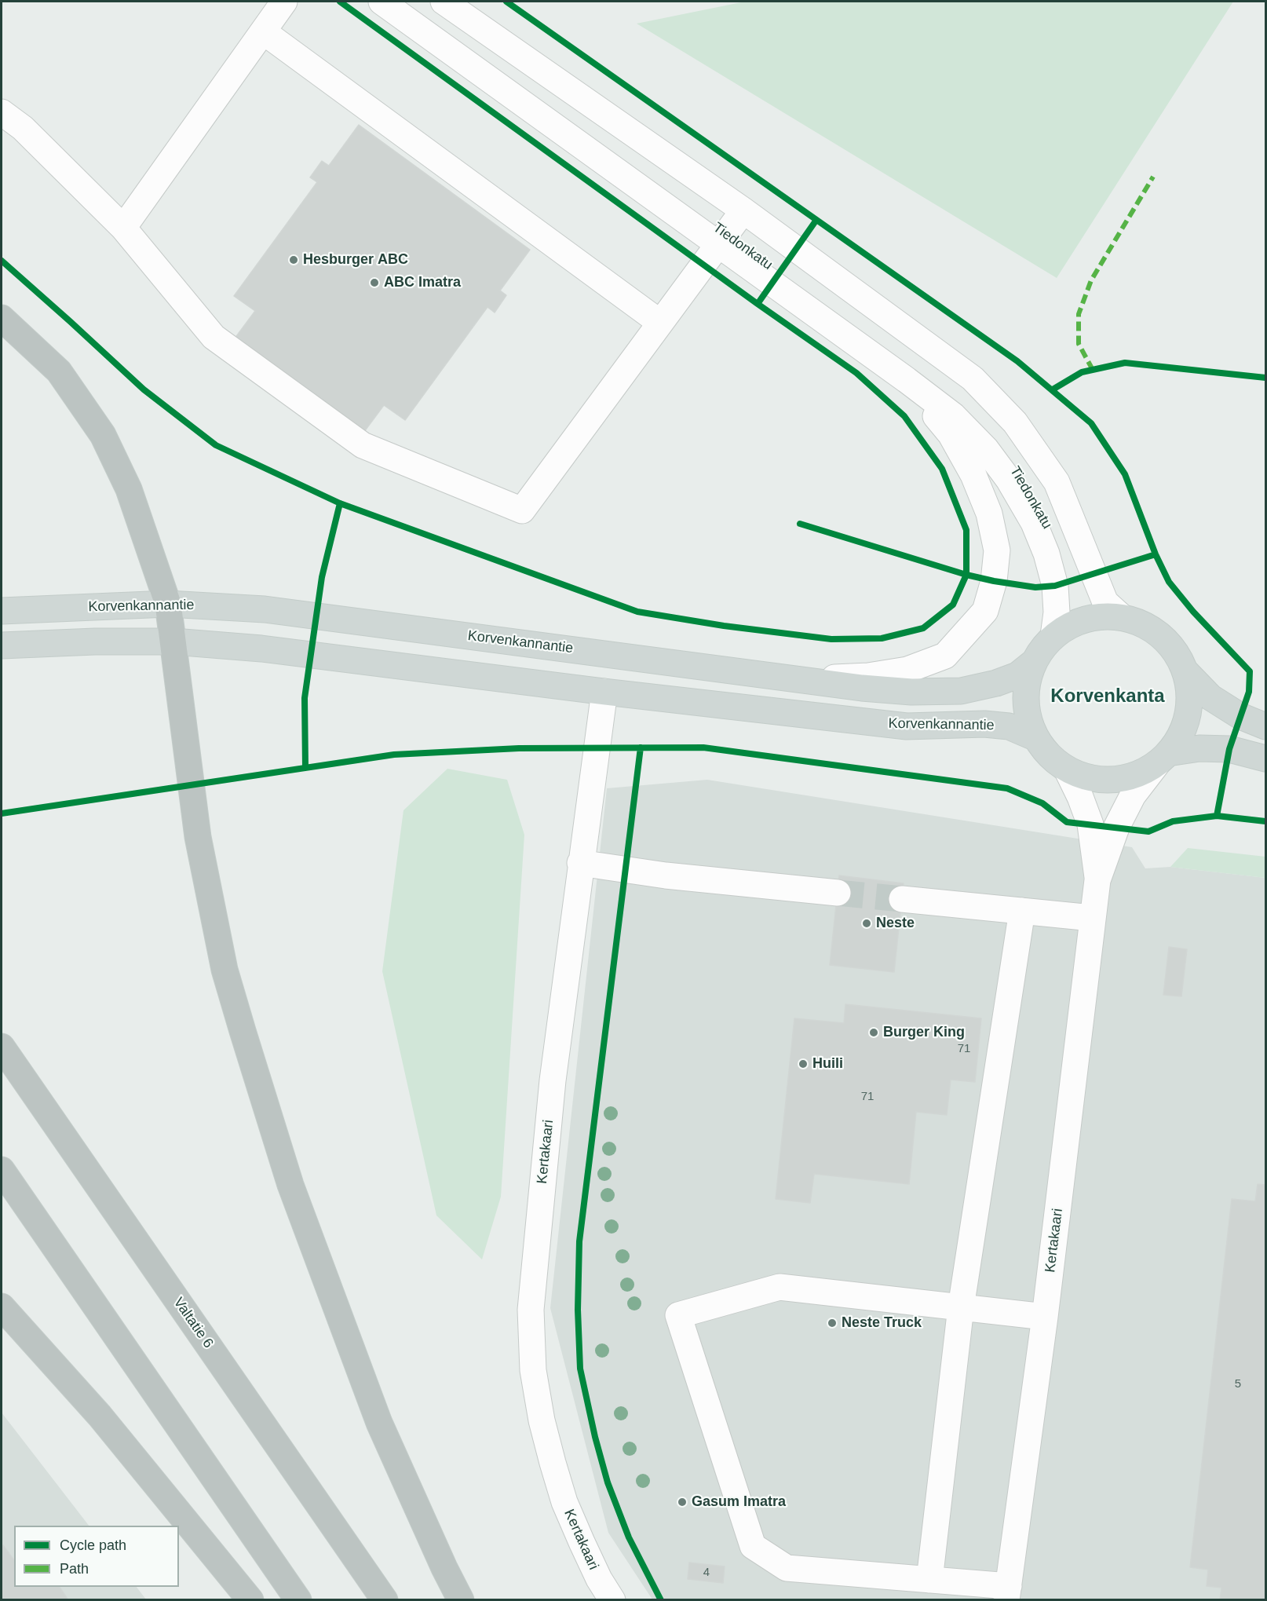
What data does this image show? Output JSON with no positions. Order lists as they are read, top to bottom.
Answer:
{
  "streets": {
    "highway": ["Valtatie 6"],
    "main road": ["Korvenkannantie"],
    "street": ["Tiedonkatu", "Kertakaari"]
  },
  "crossings": [
    ["Tiedonkatu", "Korvenkannantie"],
    ["Tiedonkatu", "Kertakaari"],
    ["Korvenkannantie", "Kertakaari"]
  ],
  "districts": ["Korvenkanta"],
  "places": [
    "Hesburger ABC",
    "ABC Imatra",
    "Neste",
    "Burger King",
    "Huili",
    "Neste Truck",
    "Gasum Imatra"
  ],
  "house_numbers": [
    "71",
    "71",
    "5",
    "4"
  ],
  "legend": ["Cycle path", "Path"]
}
